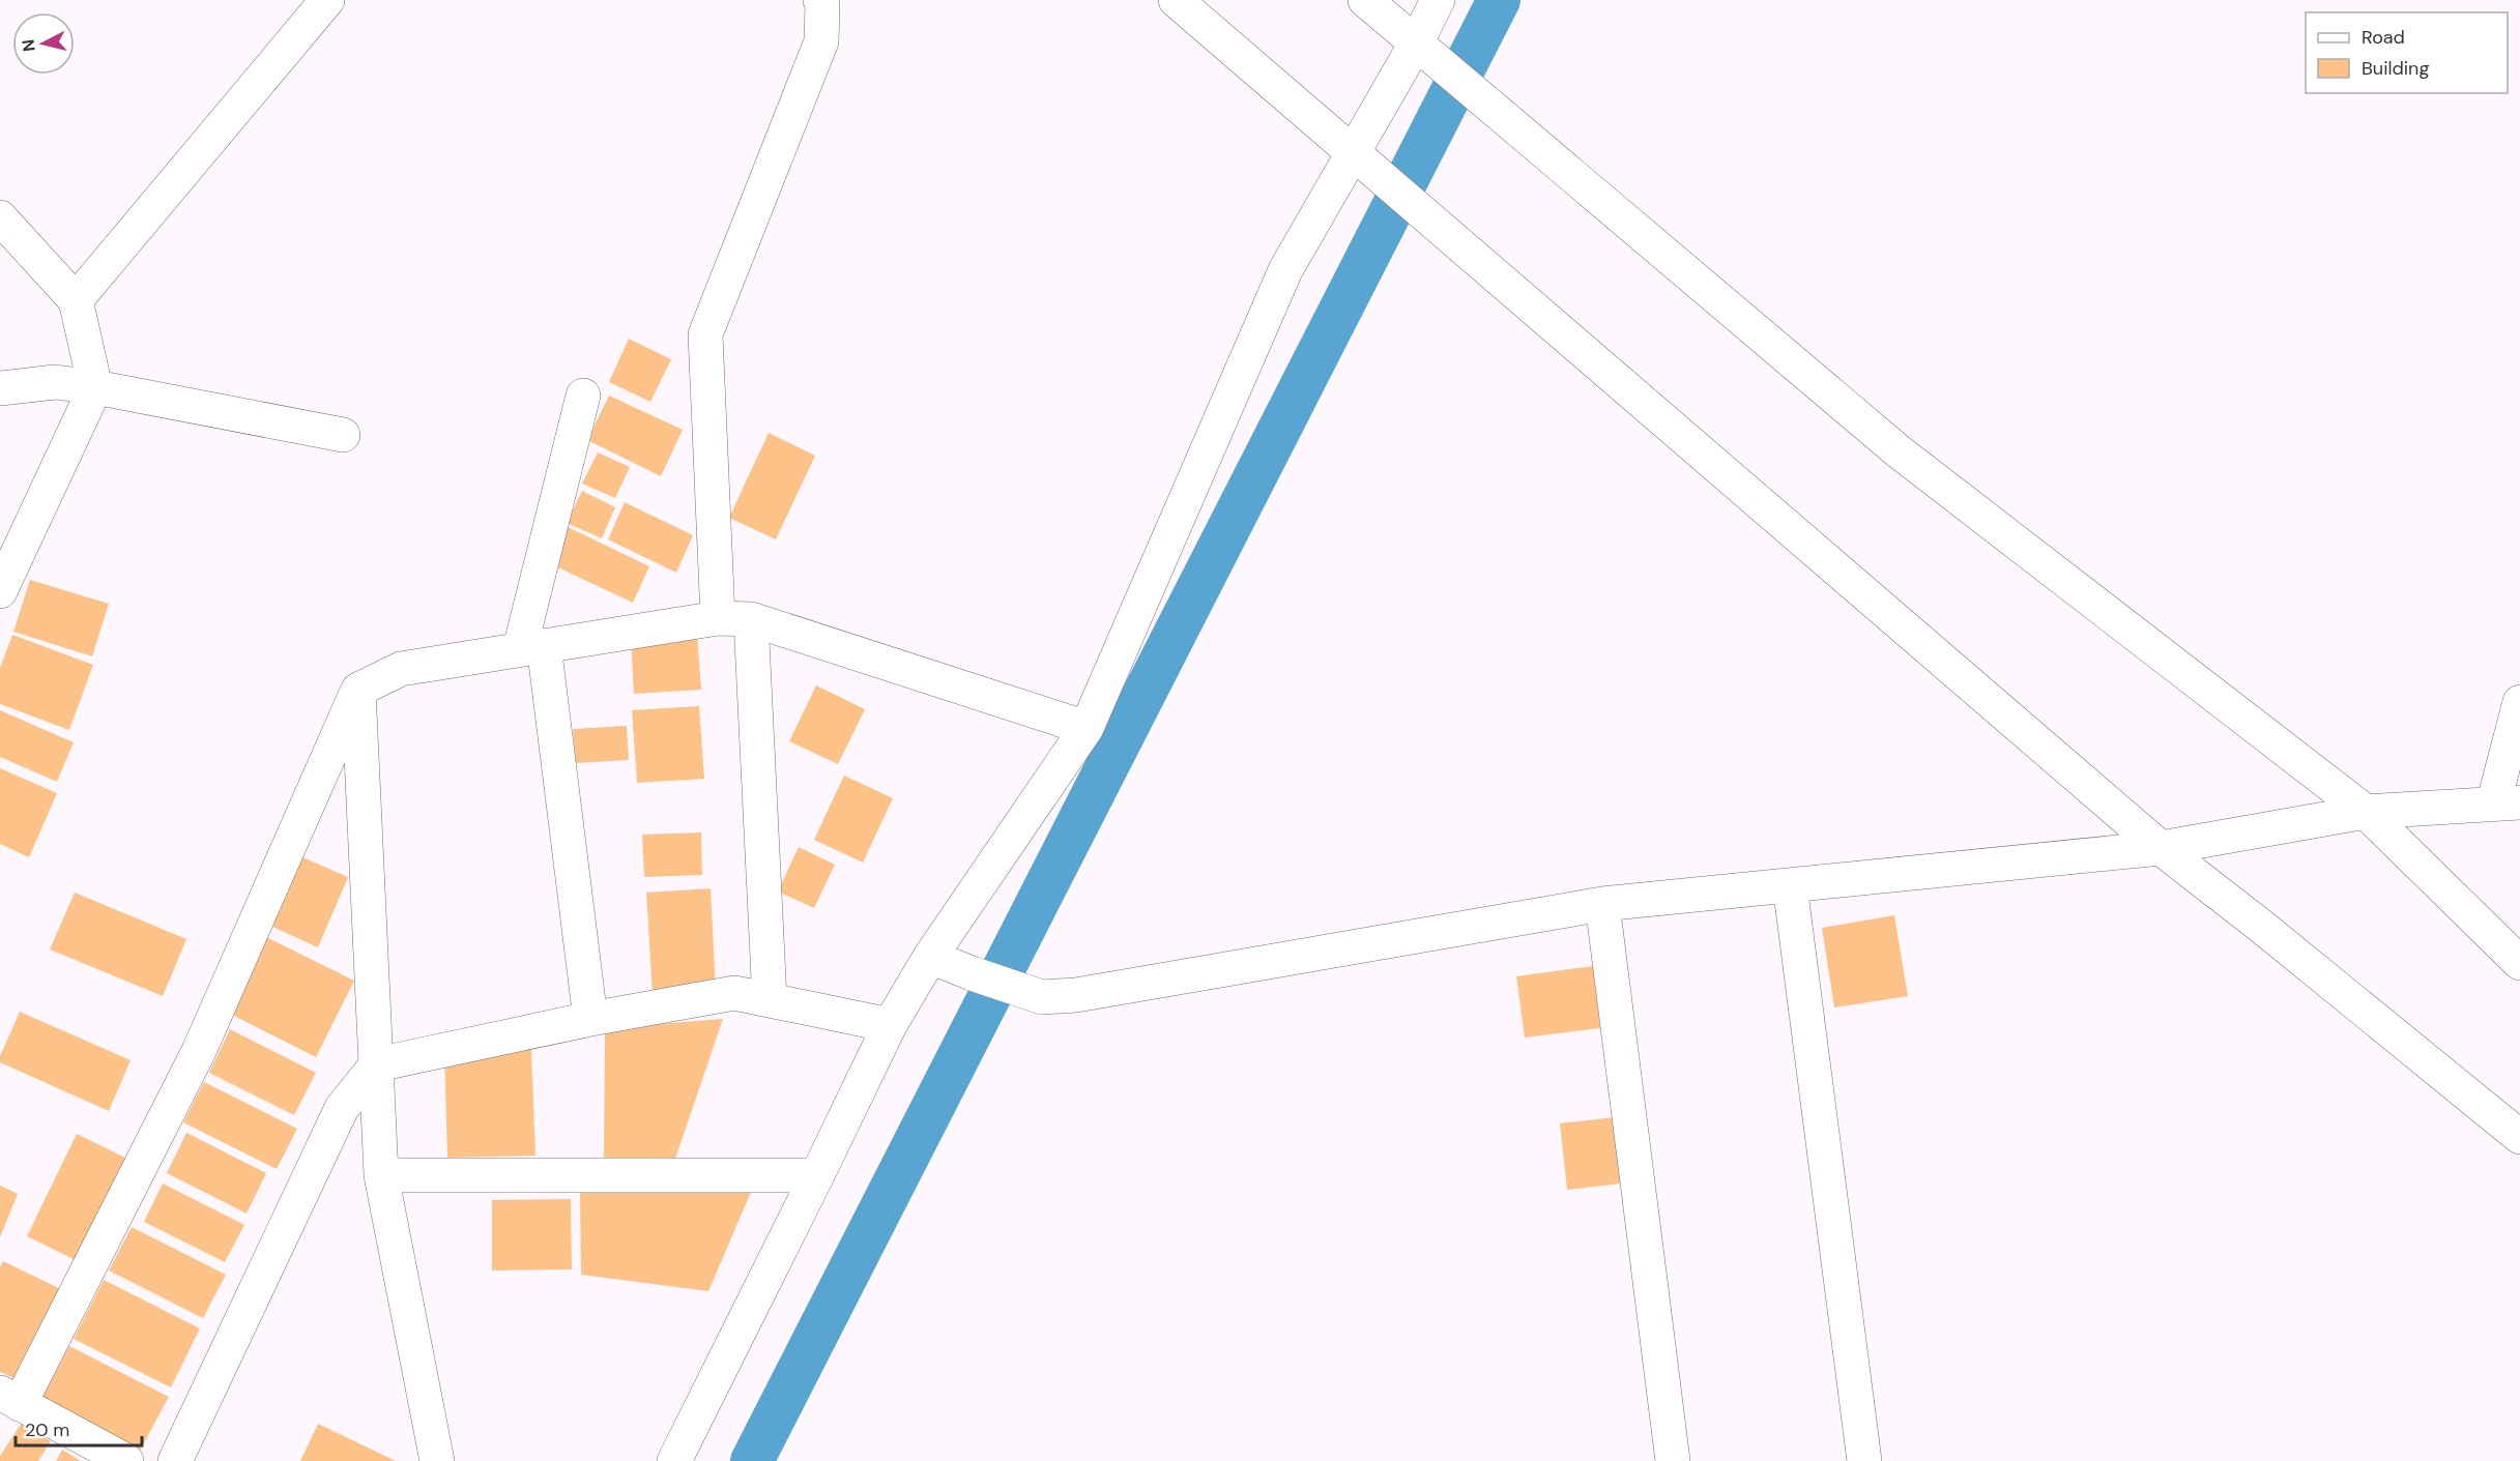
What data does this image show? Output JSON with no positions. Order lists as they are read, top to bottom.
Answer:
{
  "legend": ["Road", "Building"],
  "scale_bar": "20 m",
  "north": "left"
}
